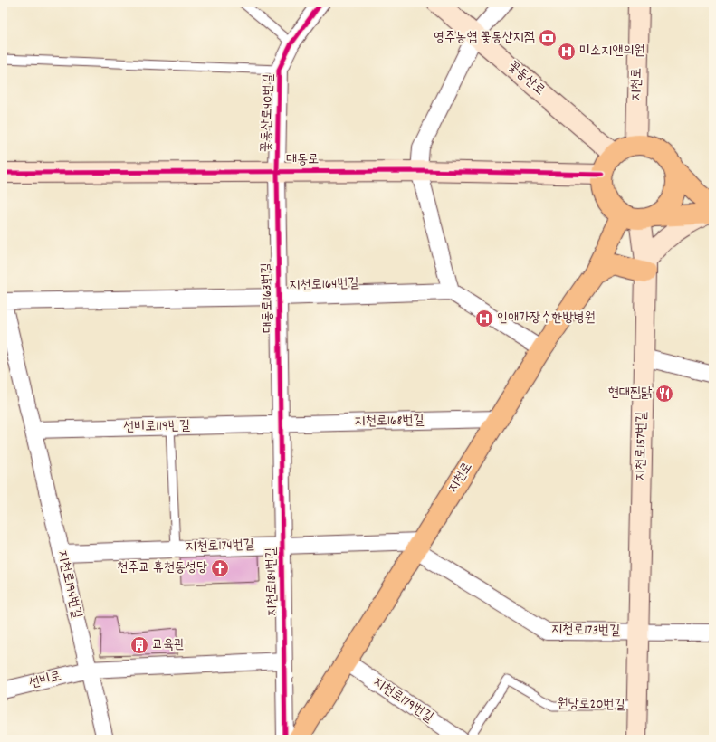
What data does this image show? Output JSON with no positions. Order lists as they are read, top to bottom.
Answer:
{
  "streets": {
    "main road": ["지천로"],
    "street": [
      "꽃동산로",
      "꽃동산로40번길",
      "대동로",
      "지천로164번길",
      "대동로163번길",
      "지천로168번길",
      "선비로119번길",
      "지천로157번길",
      "지천로174번길",
      "지천로184번길",
      "지천로194번길",
      "지천로173번길",
      "선비로",
      "지천로179번길",
      "원당로20번길"
    ]
  },
  "crossings": [
    ["꽃동산로", "지천로"],
    ["꽃동산로", "대동로"],
    ["꽃동산로", "지천로157번길"],
    ["지천로", "대동로"],
    ["지천로", "지천로168번길"],
    ["지천로", "지천로157번길"],
    ["지천로", "지천로174번길"],
    ["지천로", "지천로184번길"],
    ["지천로", "지천로173번길"],
    ["지천로", "지천로179번길"],
    ["꽃동산로40번길", "대동로"],
    ["꽃동산로40번길", "대동로163번길"],
    ["대동로", "대동로163번길"],
    ["대동로", "지천로157번길"],
    ["지천로164번길", "대동로163번길"],
    ["지천로164번길", "지천로194번길"],
    ["대동로163번길", "지천로168번길"],
    ["대동로163번길", "선비로119번길"],
    ["대동로163번길", "지천로184번길"],
    ["지천로168번길", "선비로119번길"],
    ["지천로168번길", "지천로184번길"],
    ["선비로119번길", "지천로184번길"],
    ["선비로119번길", "지천로194번길"],
    ["지천로157번길", "지천로173번길"],
    ["지천로157번길", "원당로20번길"],
    ["지천로174번길", "지천로184번길"],
    ["지천로174번길", "지천로194번길"],
    ["지천로174번길", "지천로173번길"],
    ["지천로194번길", "선비로"],
    ["지천로173번길", "원당로20번길"]
  ],
  "places": {
    "bank": ["영주농협 꽃동산지점"],
    "hospital": ["미소지앤의원", "인애가장수한방병원"],
    "restaurant": ["현대찜닭"],
    "church": ["천주교 휴천동성당"],
    "building": ["교육관"]
  }
}
